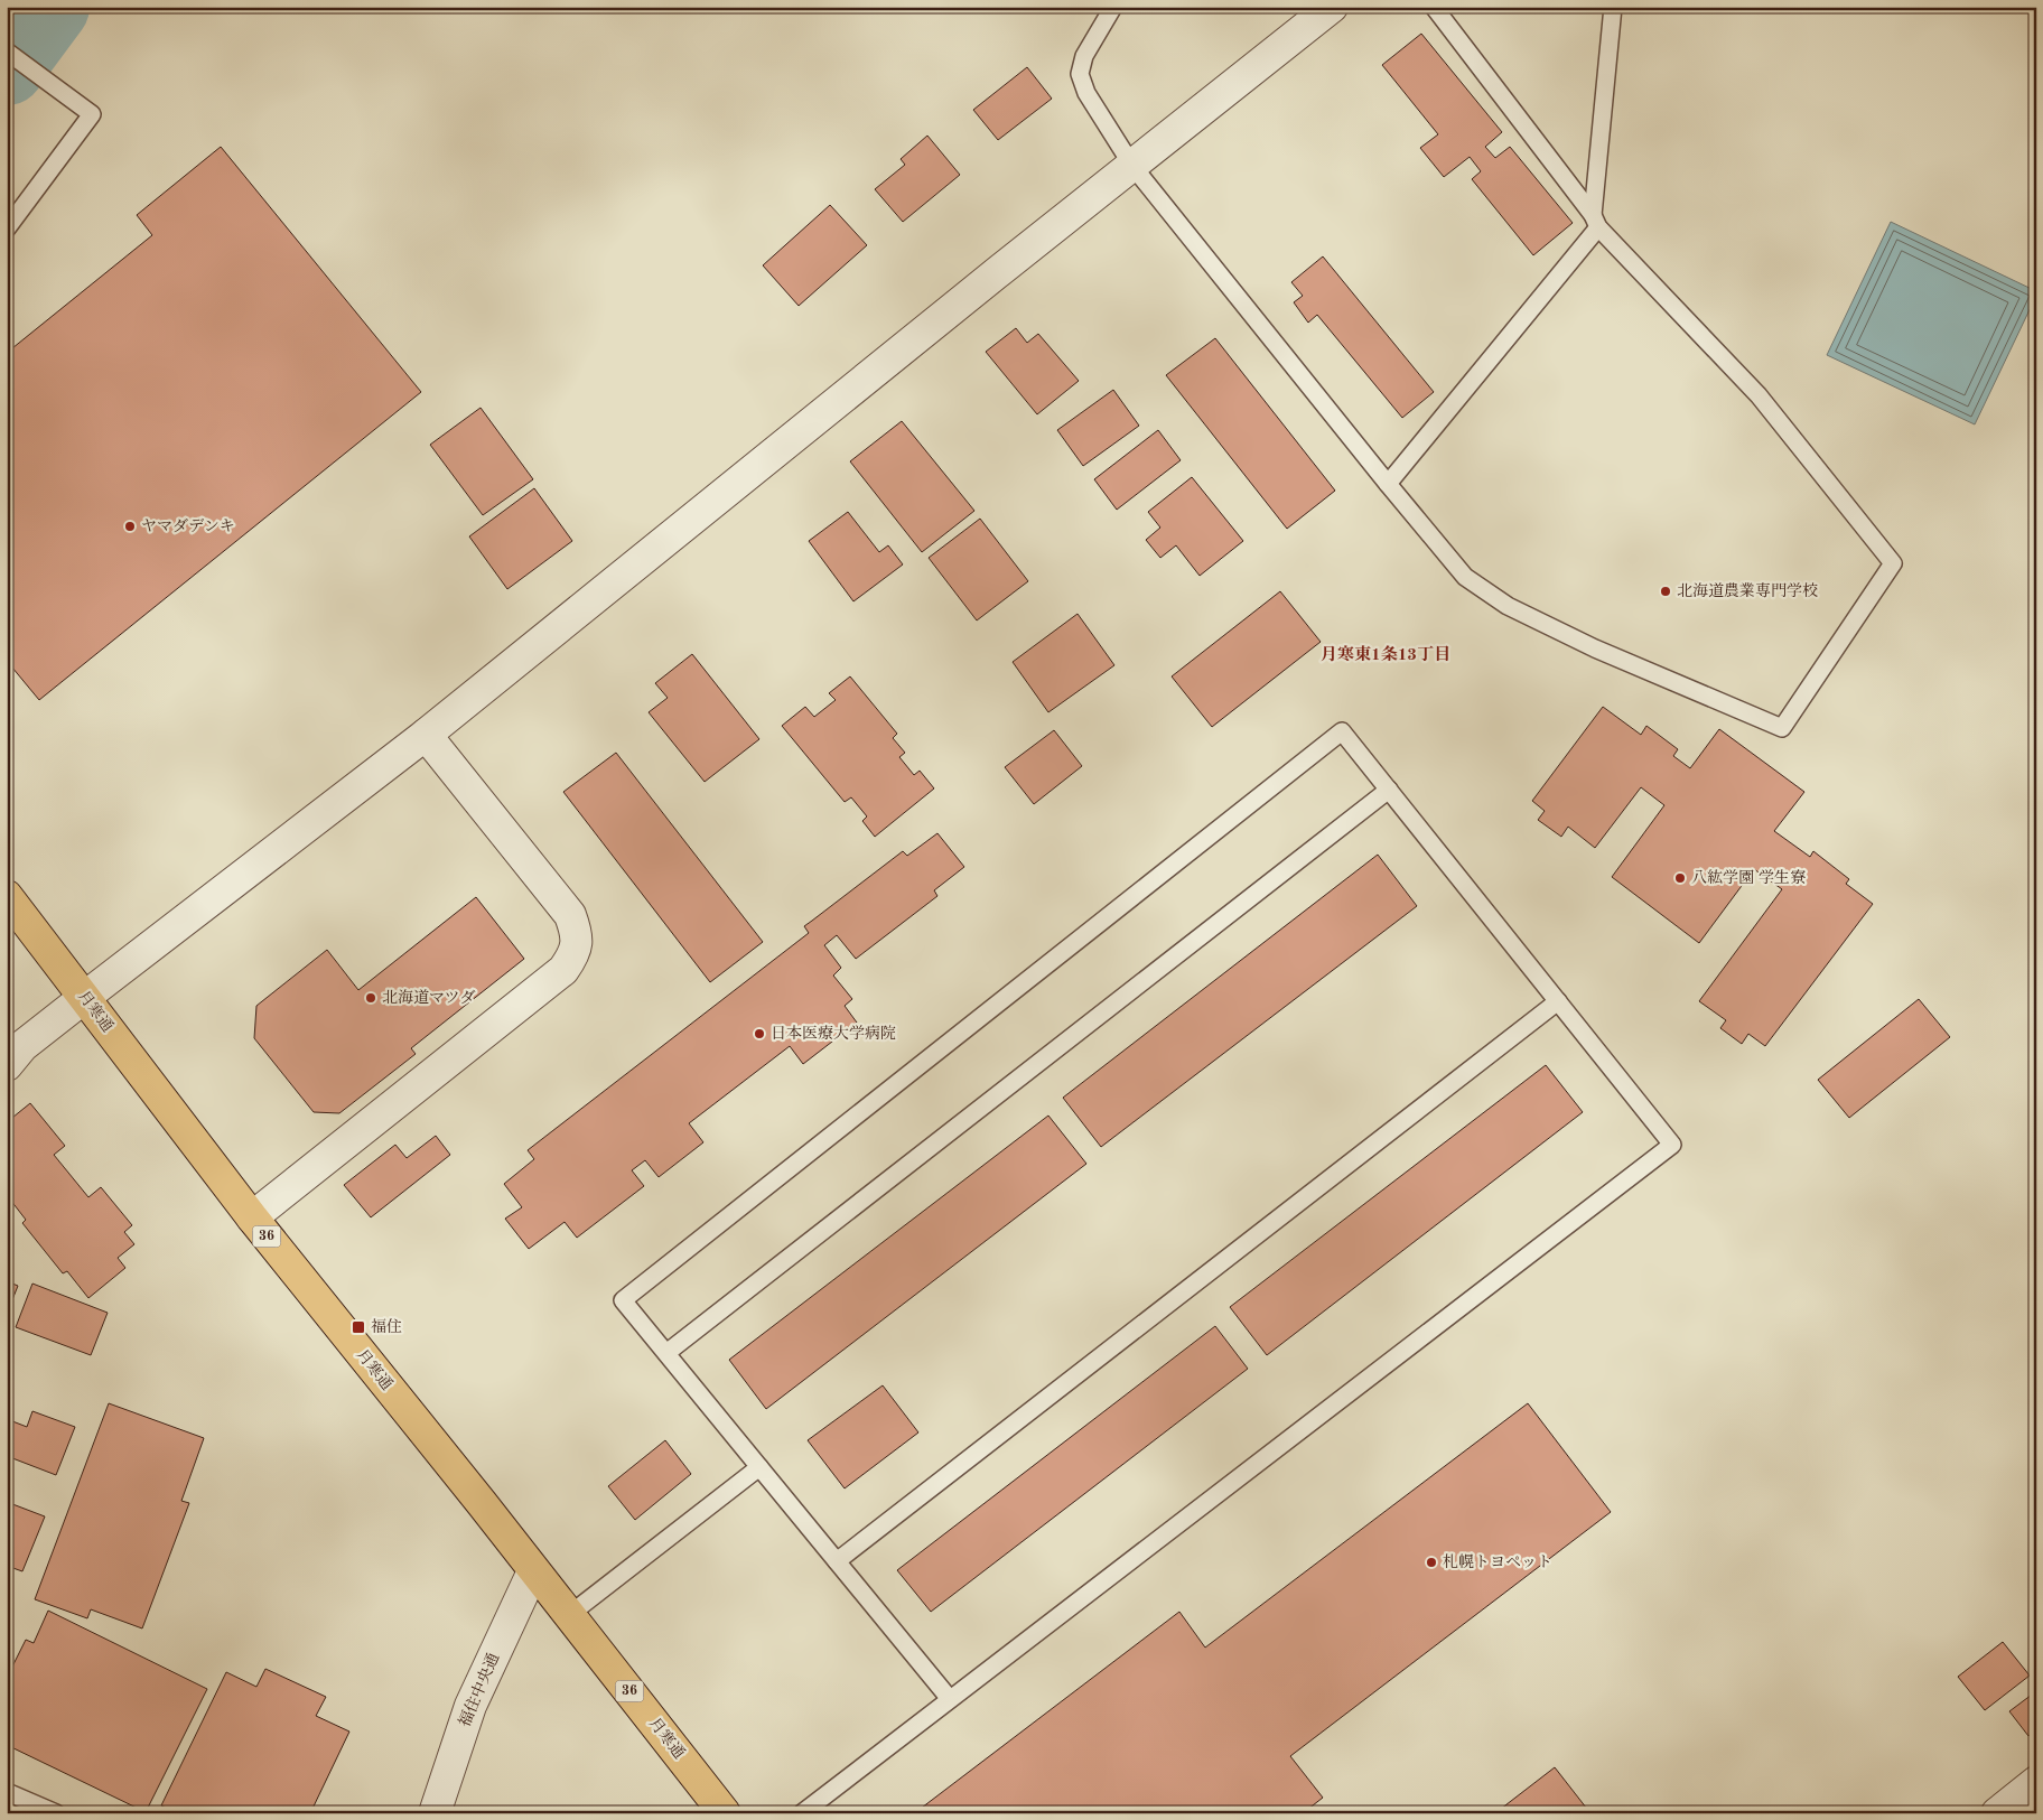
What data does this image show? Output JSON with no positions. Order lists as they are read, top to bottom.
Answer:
{
  "streets": {
    "highway": ["月寒通", "36"],
    "street": ["福住中央通"]
  },
  "crossings": [
    ["月寒通", "福住中央通"]
  ],
  "districts": ["月寒東1条13丁目"],
  "places": {
    "other": [
      "ヤマダデンキ",
      "北海道農業専門学校",
      "八紘学園 学生寮",
      "北海道マツダ",
      "日本医療大学病院",
      "札幌トヨペット"
    ],
    "transit": ["福住"]
  }
}
